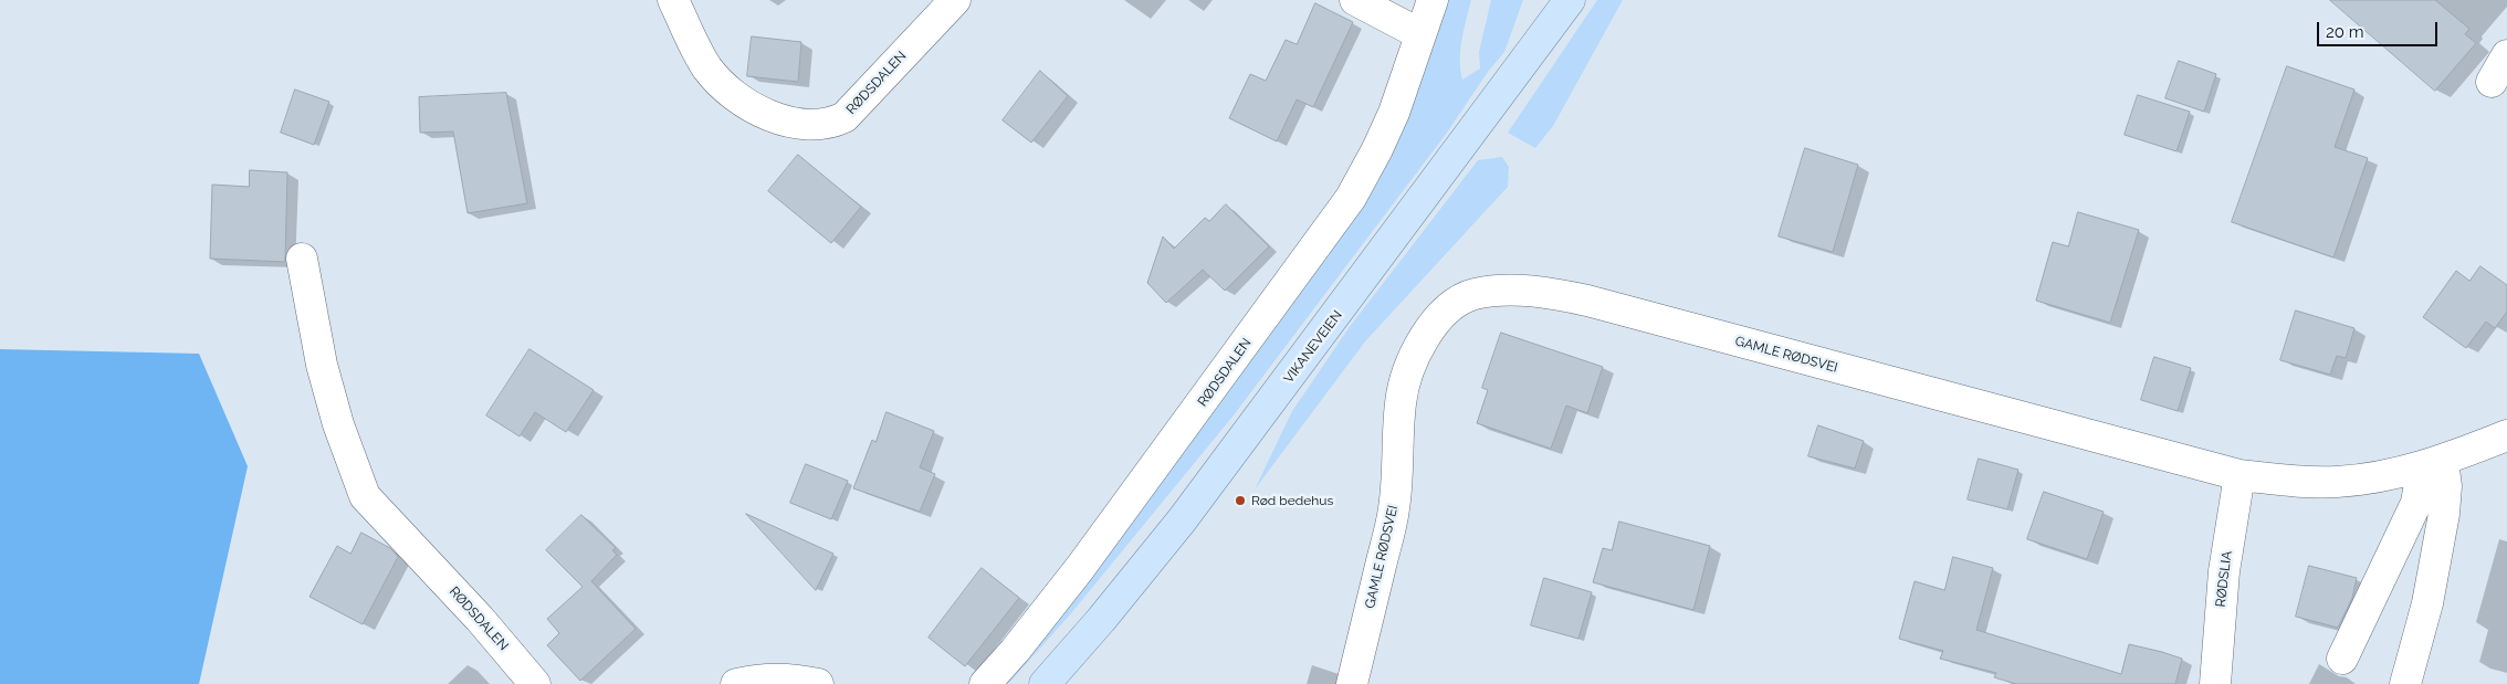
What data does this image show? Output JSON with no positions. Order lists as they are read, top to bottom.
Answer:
{
  "streets": {
    "main road": ["VIKANEVEIEN"],
    "street": ["RØDSDALEN", "GAMLE RØDSVEI", "RØDSLIA"]
  },
  "crossings": [
    ["GAMLE RØDSVEI", "RØDSLIA"]
  ],
  "places": ["Rød bedehus"],
  "scale_bar": "20 m"
}
